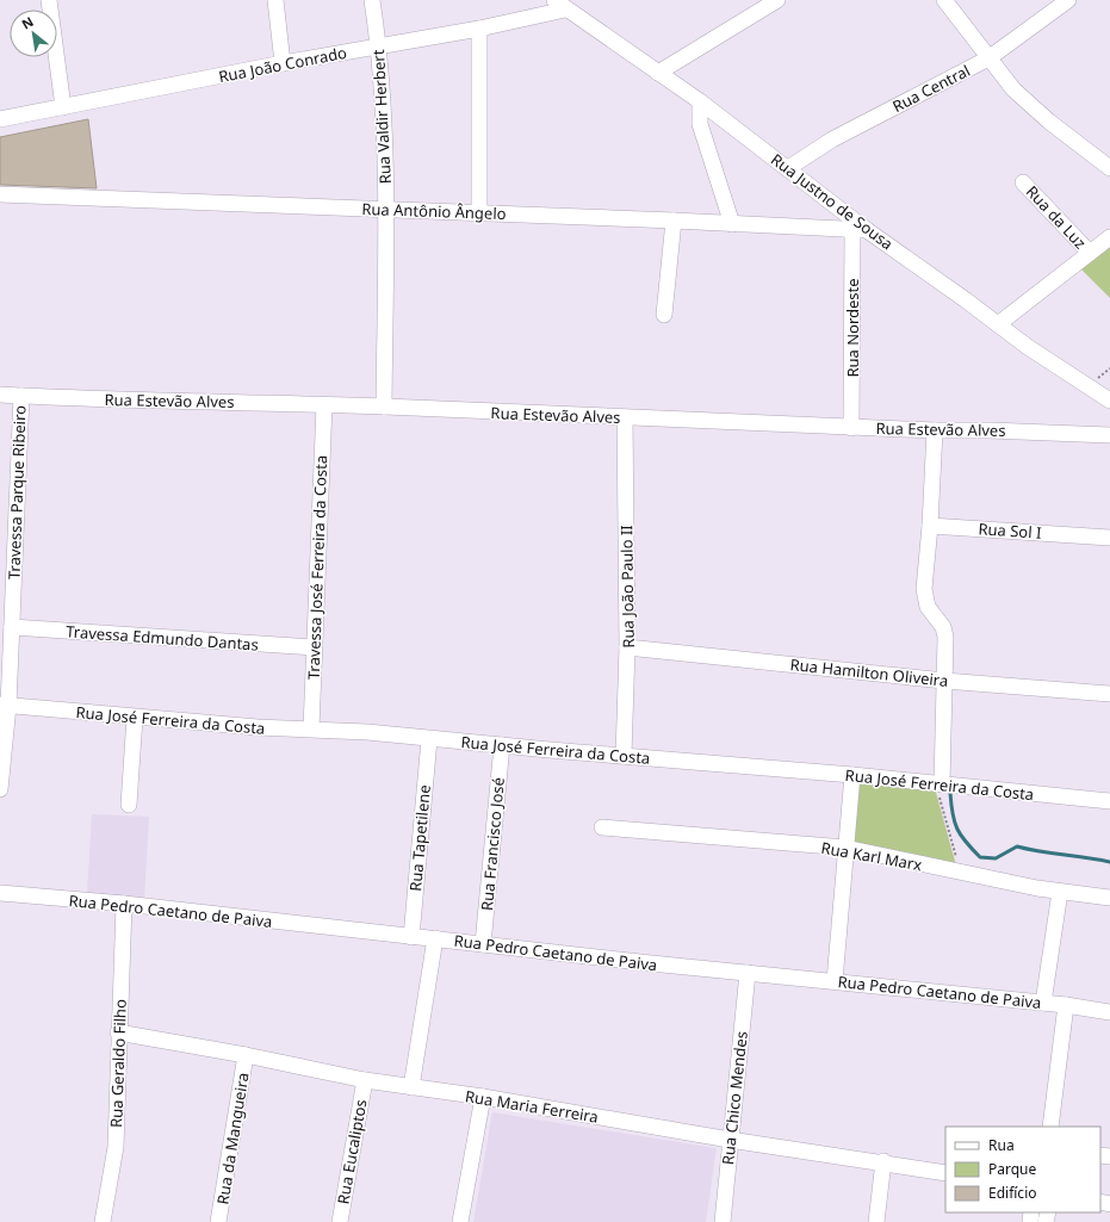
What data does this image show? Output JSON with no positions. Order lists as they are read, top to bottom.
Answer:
{
  "streets": {
    "street": [
      "Rua João Conrado",
      "Rua Central",
      "Rua Valdir Herbert",
      "Rua Justno de Sousa",
      "Rua Antônio Ângelo",
      "Rua da Luz",
      "Rua Nordeste",
      "Rua Estevão Alves",
      "Travessa Parque Ribeiro",
      "Rua Sol I",
      "Travessa José Ferreira da Costa",
      "Rua João Paulo II",
      "Travessa Edmundo Dantas",
      "Rua Hamilton Oliveira",
      "Rua José Ferreira da Costa",
      "Rua Tapetilene",
      "Rua Francisco José",
      "Rua Karl Marx",
      "Rua Pedro Caetano de Paiva",
      "Rua Geraldo Filho",
      "Rua Chico Mendes",
      "Rua Maria Ferreira",
      "Rua da Mangueira",
      "Rua Eucaliptos"
    ]
  },
  "crossings": [
    ["Rua João Conrado", "Rua Valdir Herbert"],
    ["Rua João Conrado", "Rua Justno de Sousa"],
    ["Rua Central", "Rua Justno de Sousa"],
    ["Rua Valdir Herbert", "Rua Antônio Ângelo"],
    ["Rua Valdir Herbert", "Rua Estevão Alves"],
    ["Rua Justno de Sousa", "Rua Antônio Ângelo"],
    ["Rua Justno de Sousa", "Rua Nordeste"],
    ["Rua Antônio Ângelo", "Rua Nordeste"],
    ["Rua Nordeste", "Rua Estevão Alves"],
    ["Rua Estevão Alves", "Travessa Parque Ribeiro"],
    ["Rua Estevão Alves", "Travessa José Ferreira da Costa"],
    ["Rua Estevão Alves", "Rua João Paulo II"],
    ["Travessa Parque Ribeiro", "Travessa Edmundo Dantas"],
    ["Travessa Parque Ribeiro", "Rua José Ferreira da Costa"],
    ["Travessa José Ferreira da Costa", "Travessa Edmundo Dantas"],
    ["Travessa José Ferreira da Costa", "Rua José Ferreira da Costa"],
    ["Rua João Paulo II", "Rua Hamilton Oliveira"],
    ["Rua João Paulo II", "Rua José Ferreira da Costa"],
    ["Rua José Ferreira da Costa", "Rua Tapetilene"],
    ["Rua José Ferreira da Costa", "Rua Francisco José"],
    ["Rua Tapetilene", "Rua Pedro Caetano de Paiva"],
    ["Rua Francisco José", "Rua Pedro Caetano de Paiva"],
    ["Rua Pedro Caetano de Paiva", "Rua Geraldo Filho"],
    ["Rua Pedro Caetano de Paiva", "Rua Chico Mendes"],
    ["Rua Geraldo Filho", "Rua Maria Ferreira"],
    ["Rua Chico Mendes", "Rua Maria Ferreira"],
    ["Rua Maria Ferreira", "Rua da Mangueira"],
    ["Rua Maria Ferreira", "Rua Eucaliptos"]
  ],
  "legend": ["Rua", "Parque", "Edifício"],
  "north": "top left"
}
